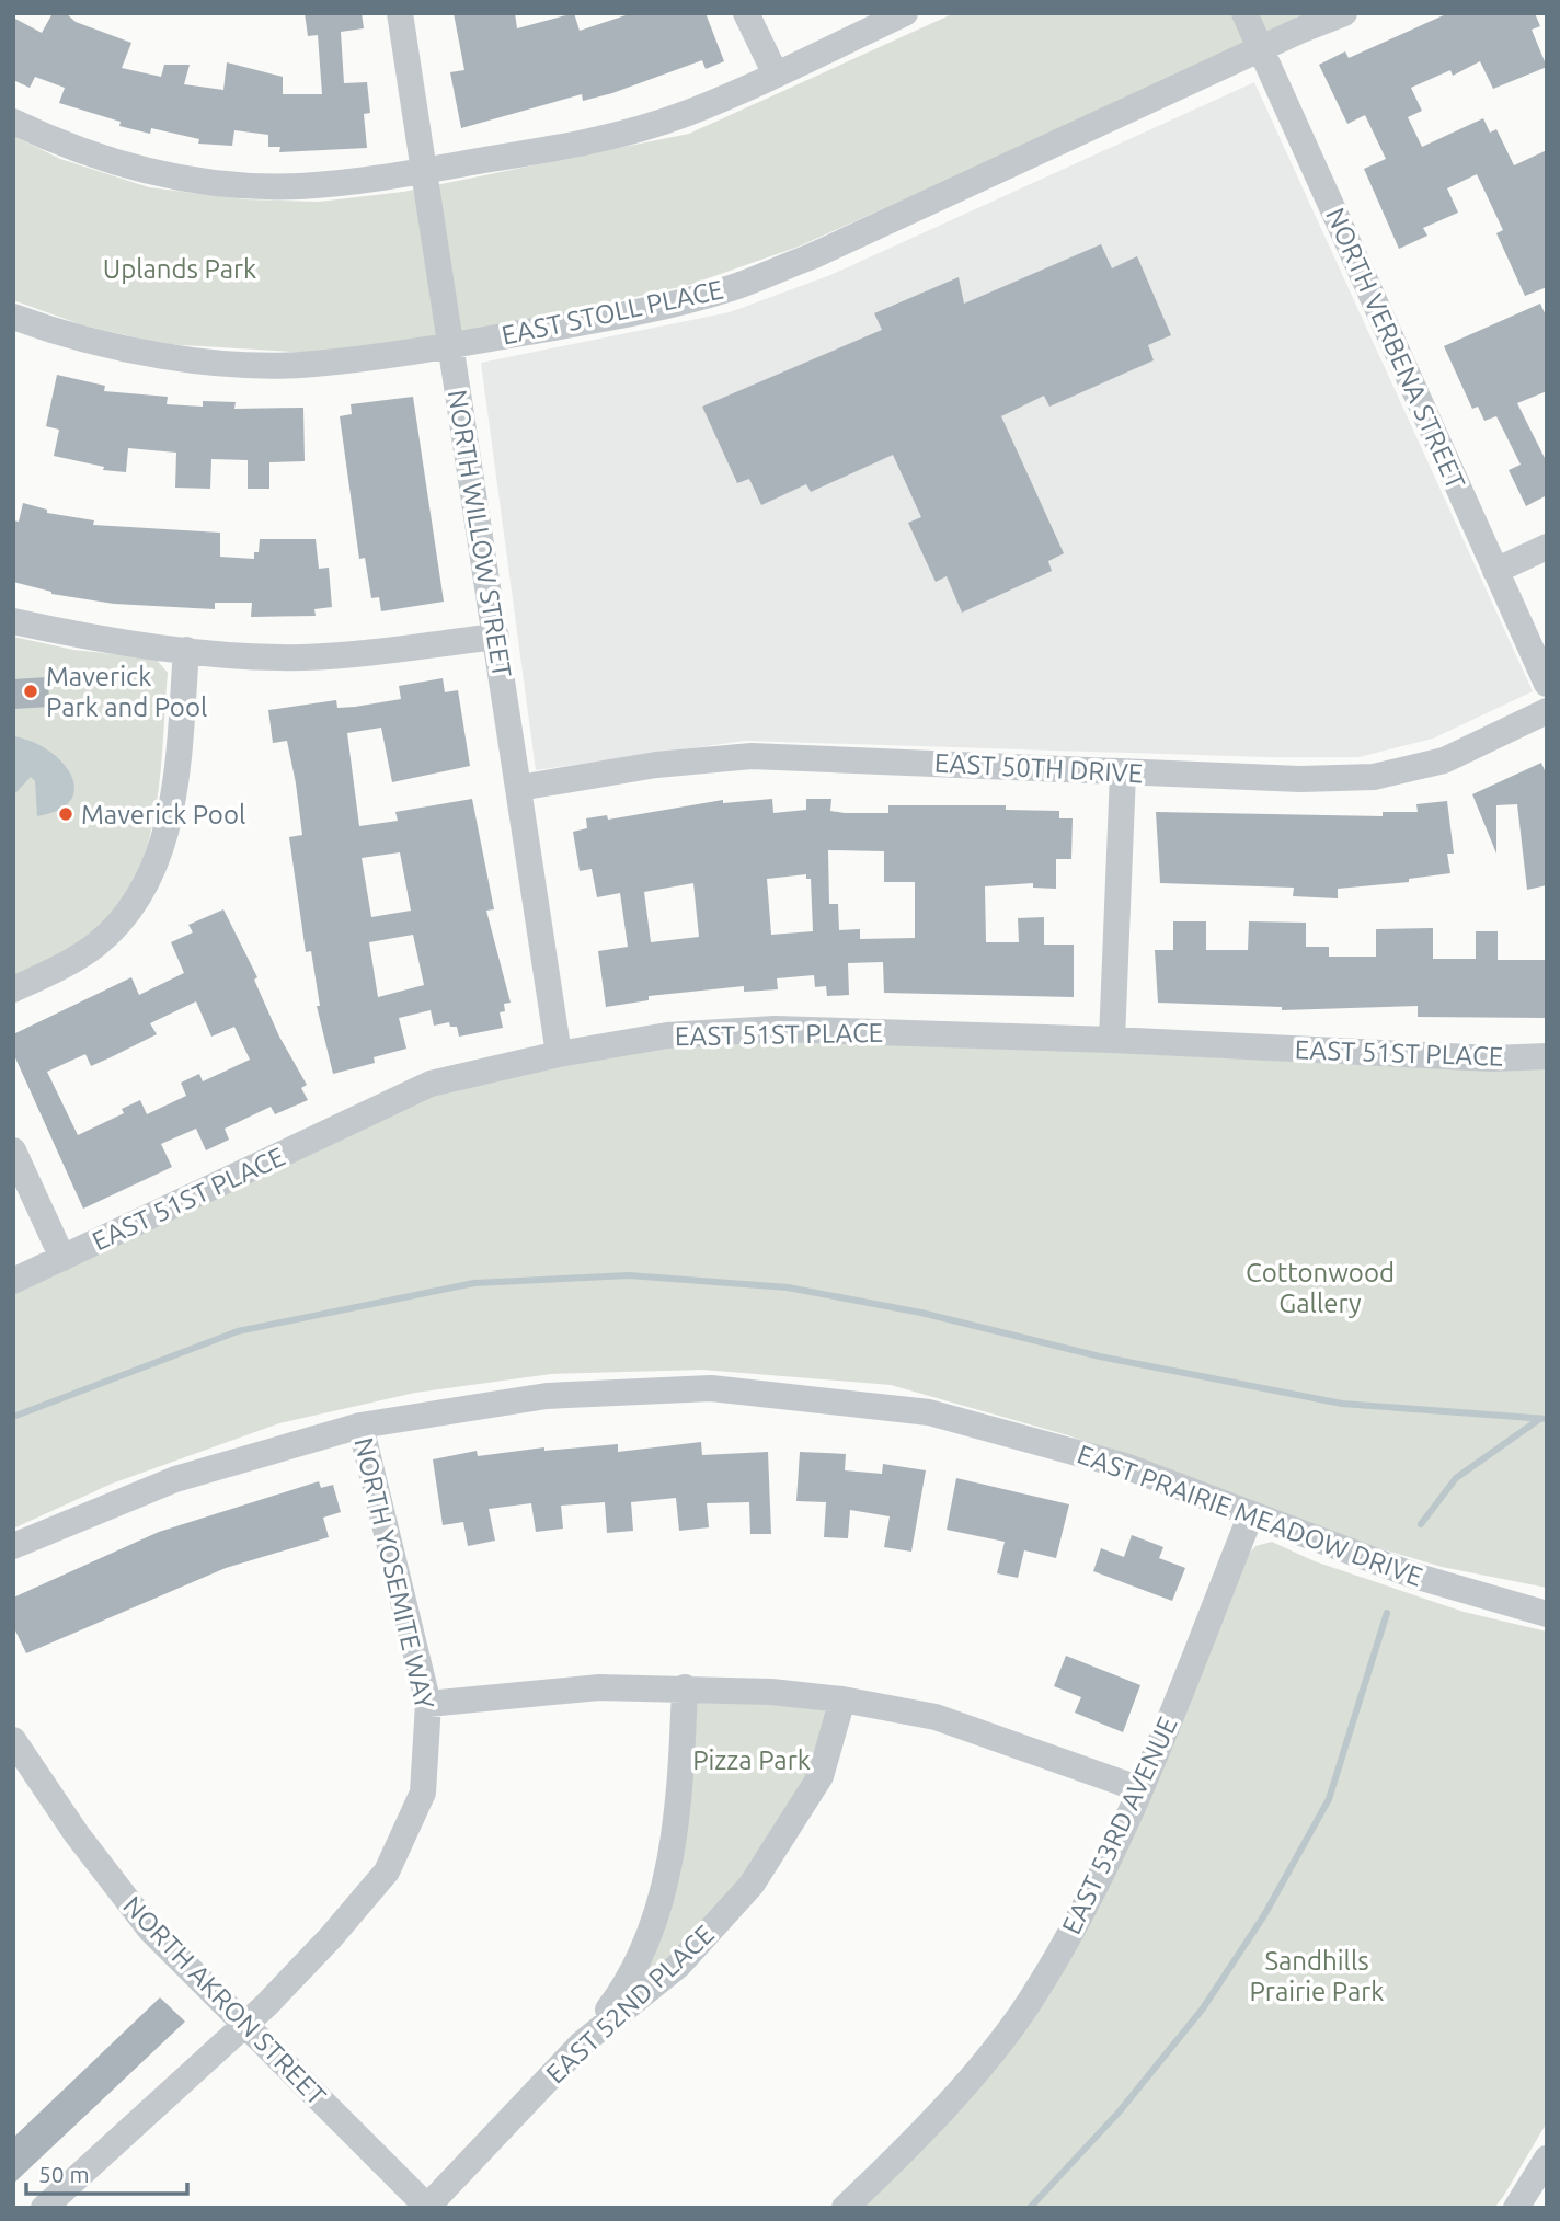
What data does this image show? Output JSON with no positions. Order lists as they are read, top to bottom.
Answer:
{
  "streets": {
    "street": [
      "EAST STOLL PLACE",
      "NORTH VERBENA STREET",
      "NORTH WILLOW STREET",
      "EAST 50TH DRIVE",
      "EAST 51ST PLACE",
      "EAST PRAIRIE MEADOW DRIVE",
      "NORTH YOSEMITE WAY",
      "EAST 53RD AVENUE",
      "NORTH AKRON STREET",
      "EAST 52ND PLACE"
    ]
  },
  "crossings": [
    ["EAST STOLL PLACE", "NORTH VERBENA STREET"],
    ["EAST STOLL PLACE", "NORTH WILLOW STREET"],
    ["NORTH WILLOW STREET", "EAST 50TH DRIVE"],
    ["NORTH WILLOW STREET", "EAST 51ST PLACE"],
    ["EAST PRAIRIE MEADOW DRIVE", "NORTH YOSEMITE WAY"],
    ["EAST PRAIRIE MEADOW DRIVE", "EAST 53RD AVENUE"],
    ["NORTH YOSEMITE WAY", "NORTH AKRON STREET"],
    ["NORTH AKRON STREET", "EAST 52ND PLACE"]
  ],
  "parks": [
    "Uplands Park",
    "Cottonwood Gallery",
    "Pizza Park",
    "Sandhills Prairie Park"
  ],
  "places": ["Maverick Park and Pool", "Maverick Pool"],
  "scale_bar": "50 m"
}
